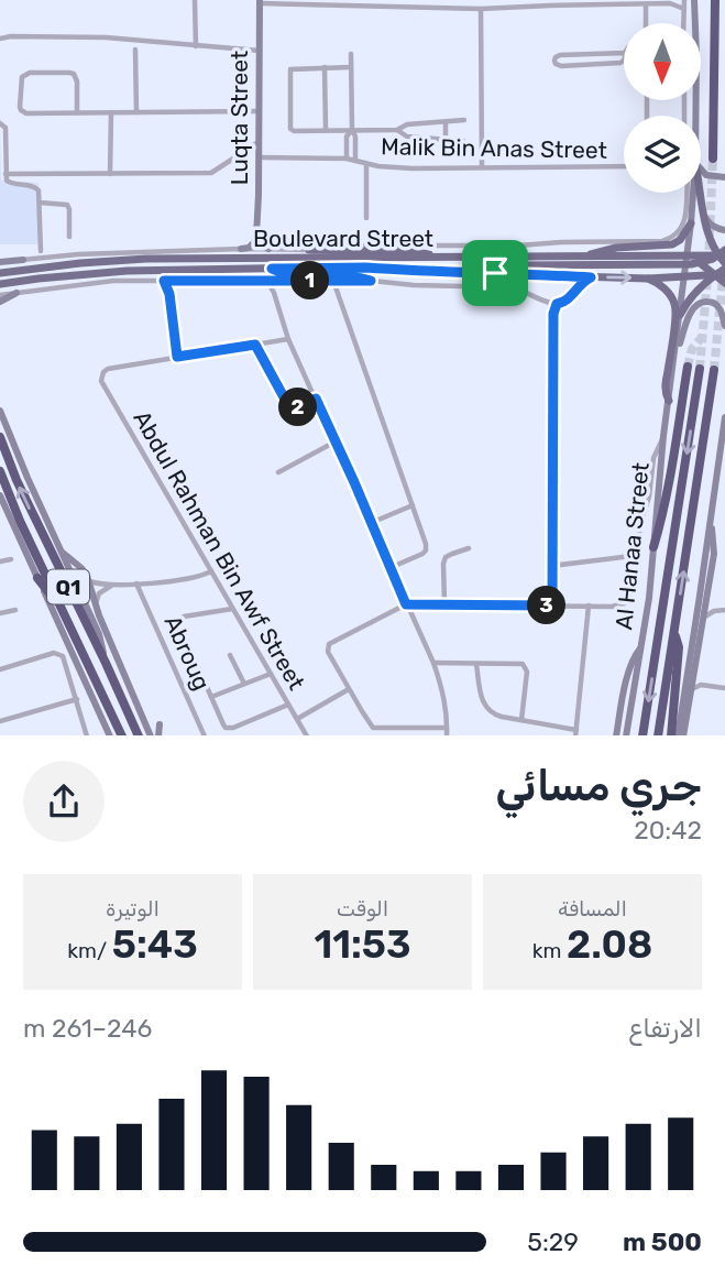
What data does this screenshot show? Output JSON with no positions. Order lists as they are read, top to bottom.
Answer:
{
  "streets": {
    "highway": ["Al Hanaa Street", "Q1"],
    "main road": ["Luqta Street", "Boulevard Street"],
    "street": ["Malik Bin Anas Street", "Abdul Rahman Bin Awf Street", "Abroug"]
  },
  "crossings": [
    ["Luqta Street", "Malik Bin Anas Street"]
  ],
  "north": "bottom",
  "page": {
    "pins": ["1", "2", "3"],
    "heading": ["جري مسائي", "20:42"],
    "stats": [
      ["المسافة", "2.08 km"],
      ["الوقت", "11:53"],
      ["الوتيرة", "5:43 /km"]
    ],
    "chart": ["الارتفاع", "246–261 m"],
    "list": [
      {
        "name": "500 m",
        "note": "5:29"
      }
    ]
  }
}
